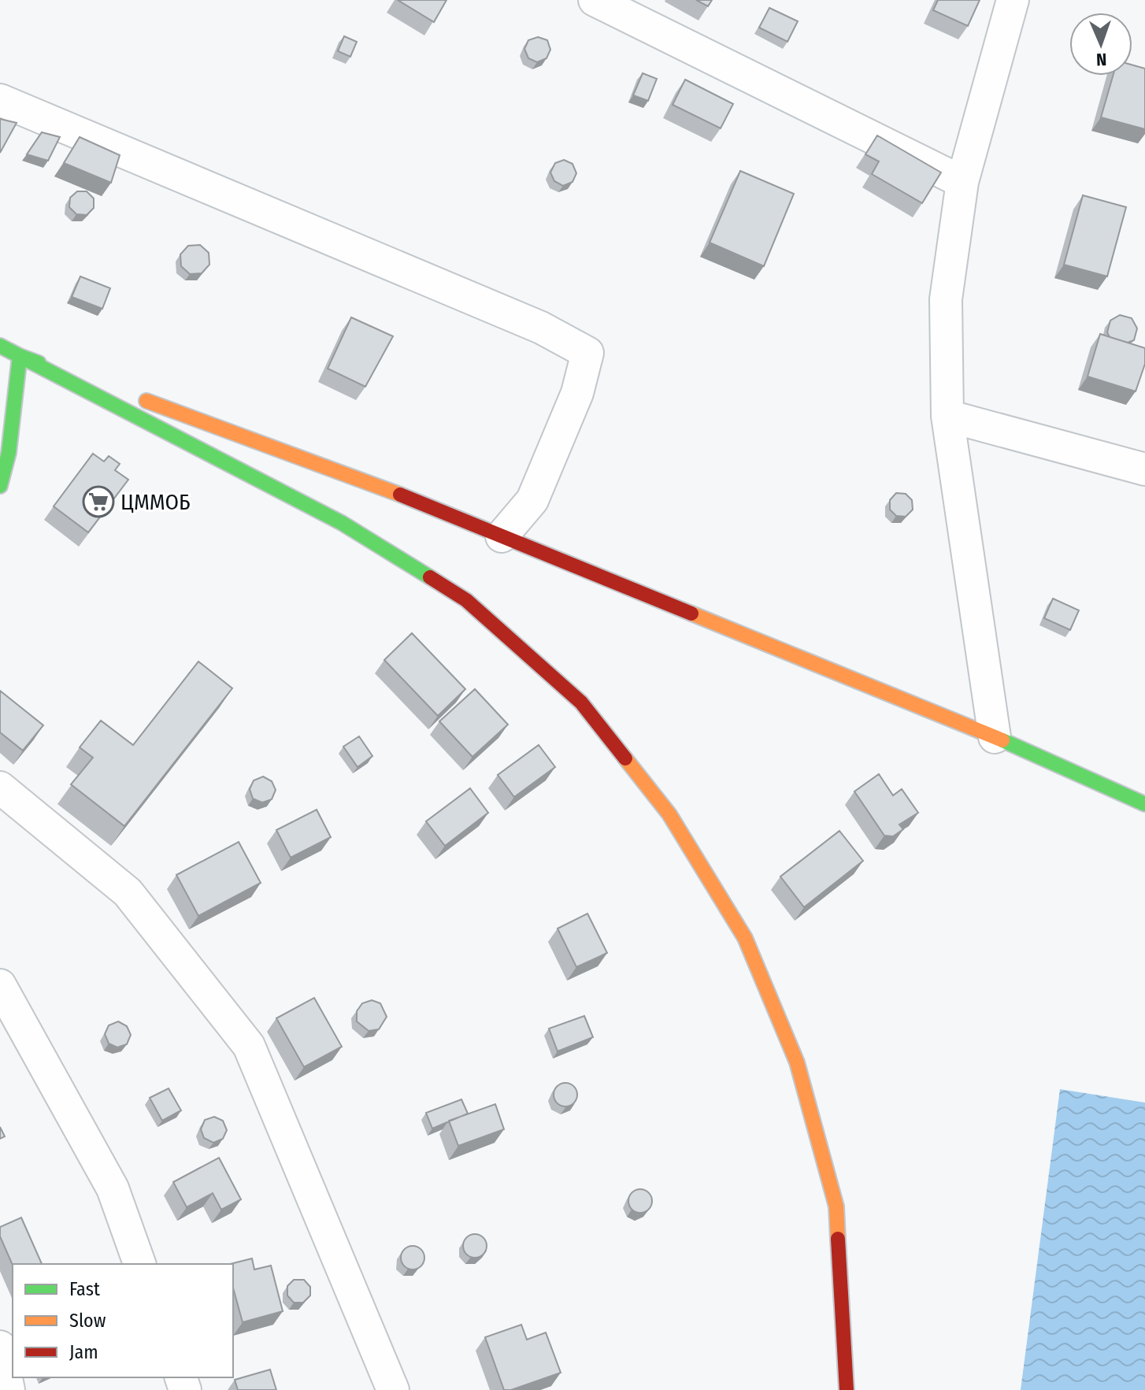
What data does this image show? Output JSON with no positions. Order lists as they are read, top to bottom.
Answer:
{
  "places": {
    "supermarket": ["ЦММОБ"]
  },
  "legend": ["Fast", "Slow", "Jam"],
  "north": "bottom"
}
